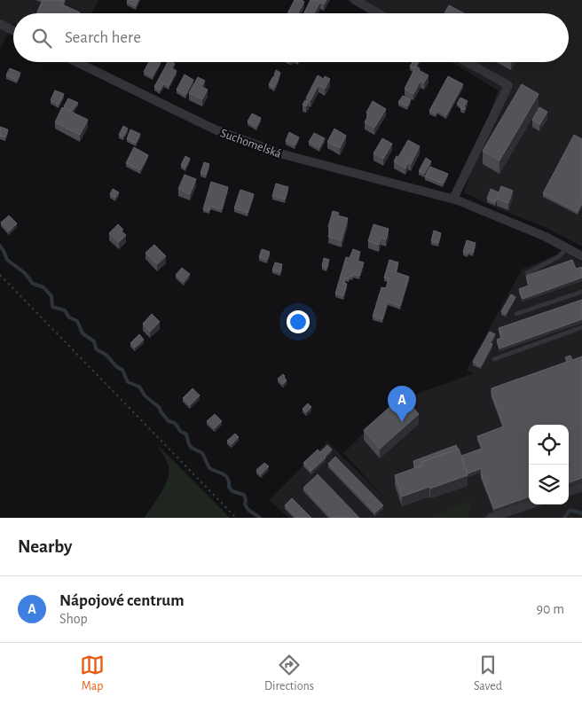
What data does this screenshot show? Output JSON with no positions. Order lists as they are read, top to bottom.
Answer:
{
  "streets": {
    "street": ["Suchomelská"]
  },
  "page": {
    "search": "Search here",
    "pins": "A",
    "heading": "Nearby",
    "list": [
      {
        "mark": "A",
        "name": "Nápojové centrum",
        "note": "Shop",
        "value": "90 m"
      }
    ],
    "nav": ["Map", "Directions", "Saved"]
  }
}
